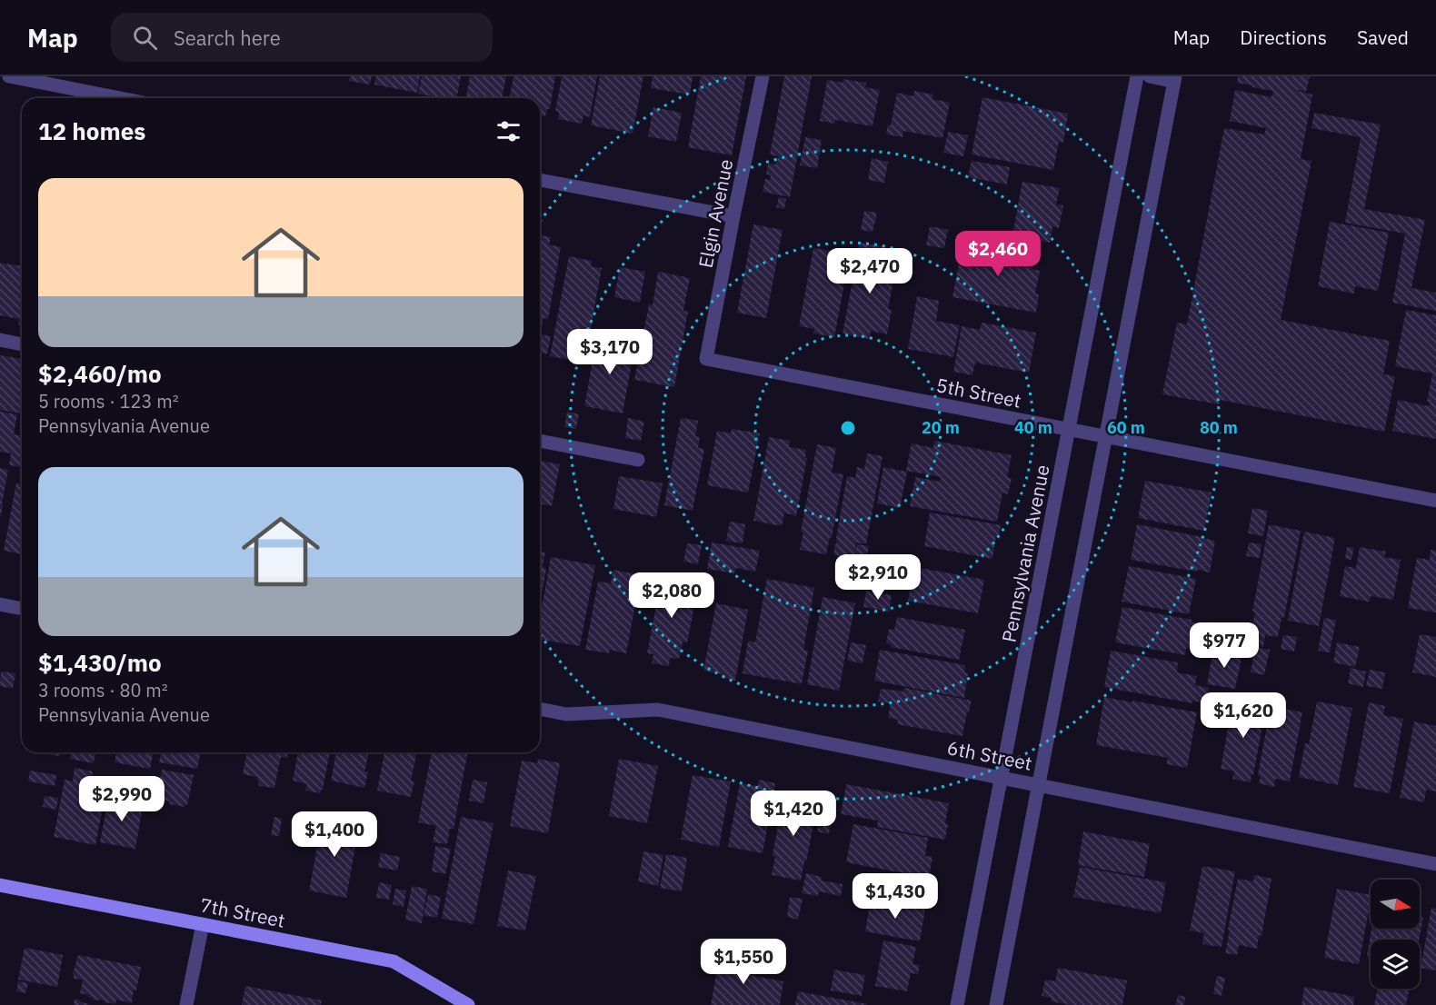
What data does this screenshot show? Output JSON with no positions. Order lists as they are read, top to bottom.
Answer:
{
  "streets": {
    "street": [
      "Elgin Avenue",
      "5th Street",
      "Pennsylvania Avenue",
      "6th Street",
      "7th Street"
    ]
  },
  "crossings": [
    ["Elgin Avenue", "5th Street"],
    ["5th Street", "Pennsylvania Avenue"],
    ["Pennsylvania Avenue", "6th Street"]
  ],
  "north": "right",
  "page": {
    "header": "Map",
    "search": "Search here",
    "nav": ["Map", "Directions", "Saved"],
    "heading": "12 homes",
    "list": [
      {
        "name": "$2,460/mo",
        "note": "5 rooms · 123 m² · Pennsylvania Avenue"
      },
      {
        "name": "$1,430/mo",
        "note": "3 rooms · 80 m² · Pennsylvania Avenue"
      }
    ],
    "price": [
      "$2,460",
      "$2,470",
      "$3,170",
      "$2,910",
      "$2,080",
      "$977",
      "$1,620",
      "$2,990",
      "$1,420",
      "$1,400",
      "$1,430",
      "$1,550"
    ]
  },
  "rings": [
    "20 m",
    "40 m",
    "60 m",
    "80 m"
  ]
}
